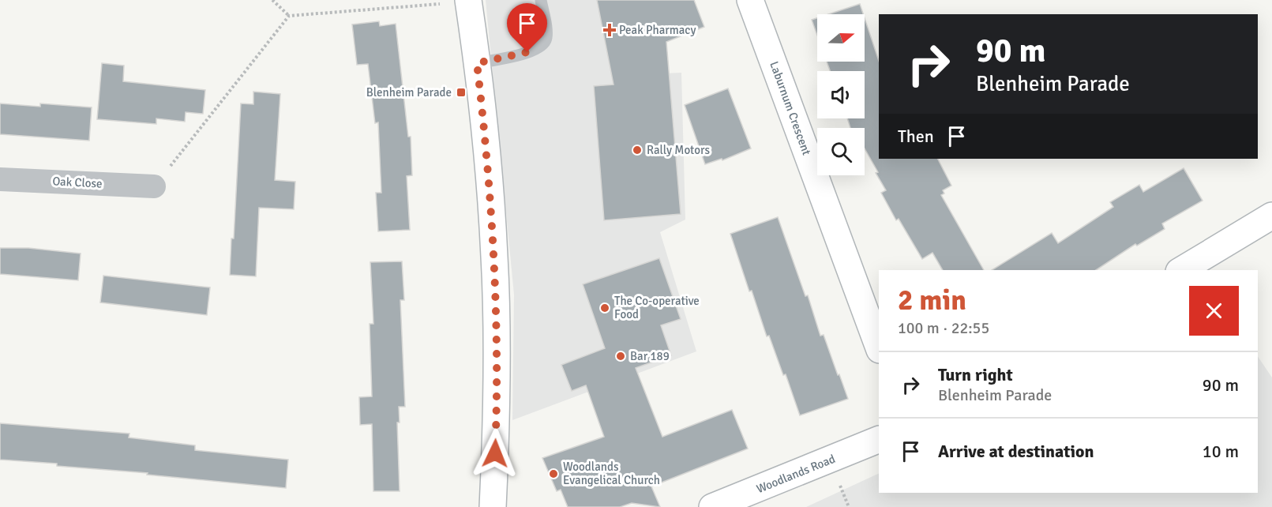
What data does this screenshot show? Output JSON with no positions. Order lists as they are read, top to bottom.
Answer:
{
  "streets": {
    "street": ["Laburnum Crescent", "Oak Close", "Woodlands Road"]
  },
  "places": {
    "health": ["Peak Pharmacy"],
    "transit": ["Blenheim Parade"],
    "other": [
      "Rally Motors",
      "The Co-operative Food",
      "Bar 189",
      "Woodlands Evangelical Church"
    ]
  },
  "north": "right",
  "page": {
    "turn": ["90 m", "Blenheim Parade"],
    "then": "Then",
    "heading": ["2 min", "100 m · 22:55"],
    "list": [
      {
        "name": "Turn right",
        "note": "Blenheim Parade",
        "value": "90 m"
      },
      {
        "name": "Arrive at destination",
        "value": "10 m"
      }
    ]
  }
}
